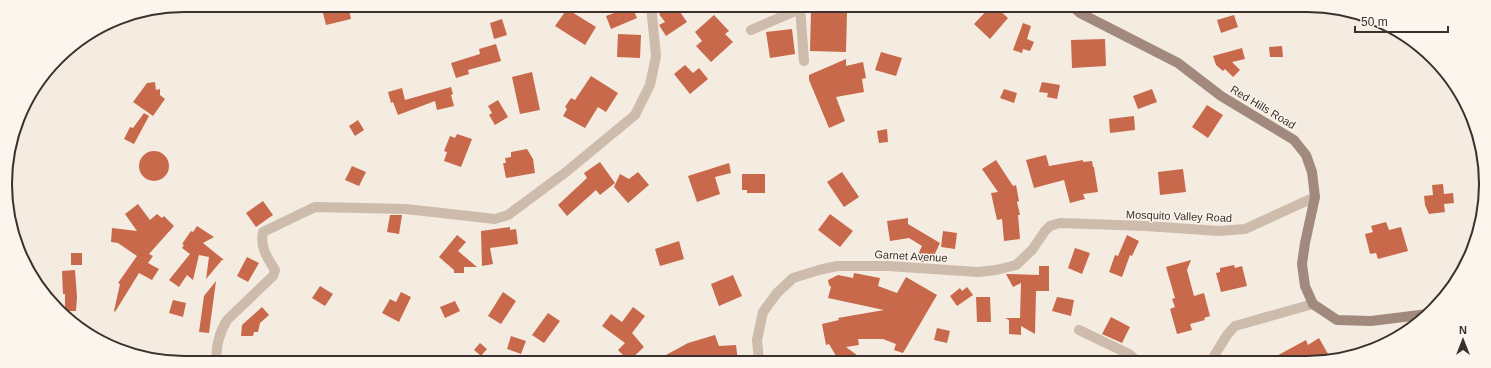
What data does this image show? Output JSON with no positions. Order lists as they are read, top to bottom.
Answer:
{
  "streets": {
    "main road": ["Red Hills Road"],
    "street": ["Mosquito Valley Road", "Garnet Avenue"]
  },
  "crossings": [
    ["Red Hills Road", "Mosquito Valley Road"],
    ["Mosquito Valley Road", "Garnet Avenue"]
  ],
  "scale_bar": "50 m",
  "north": "top"
}
